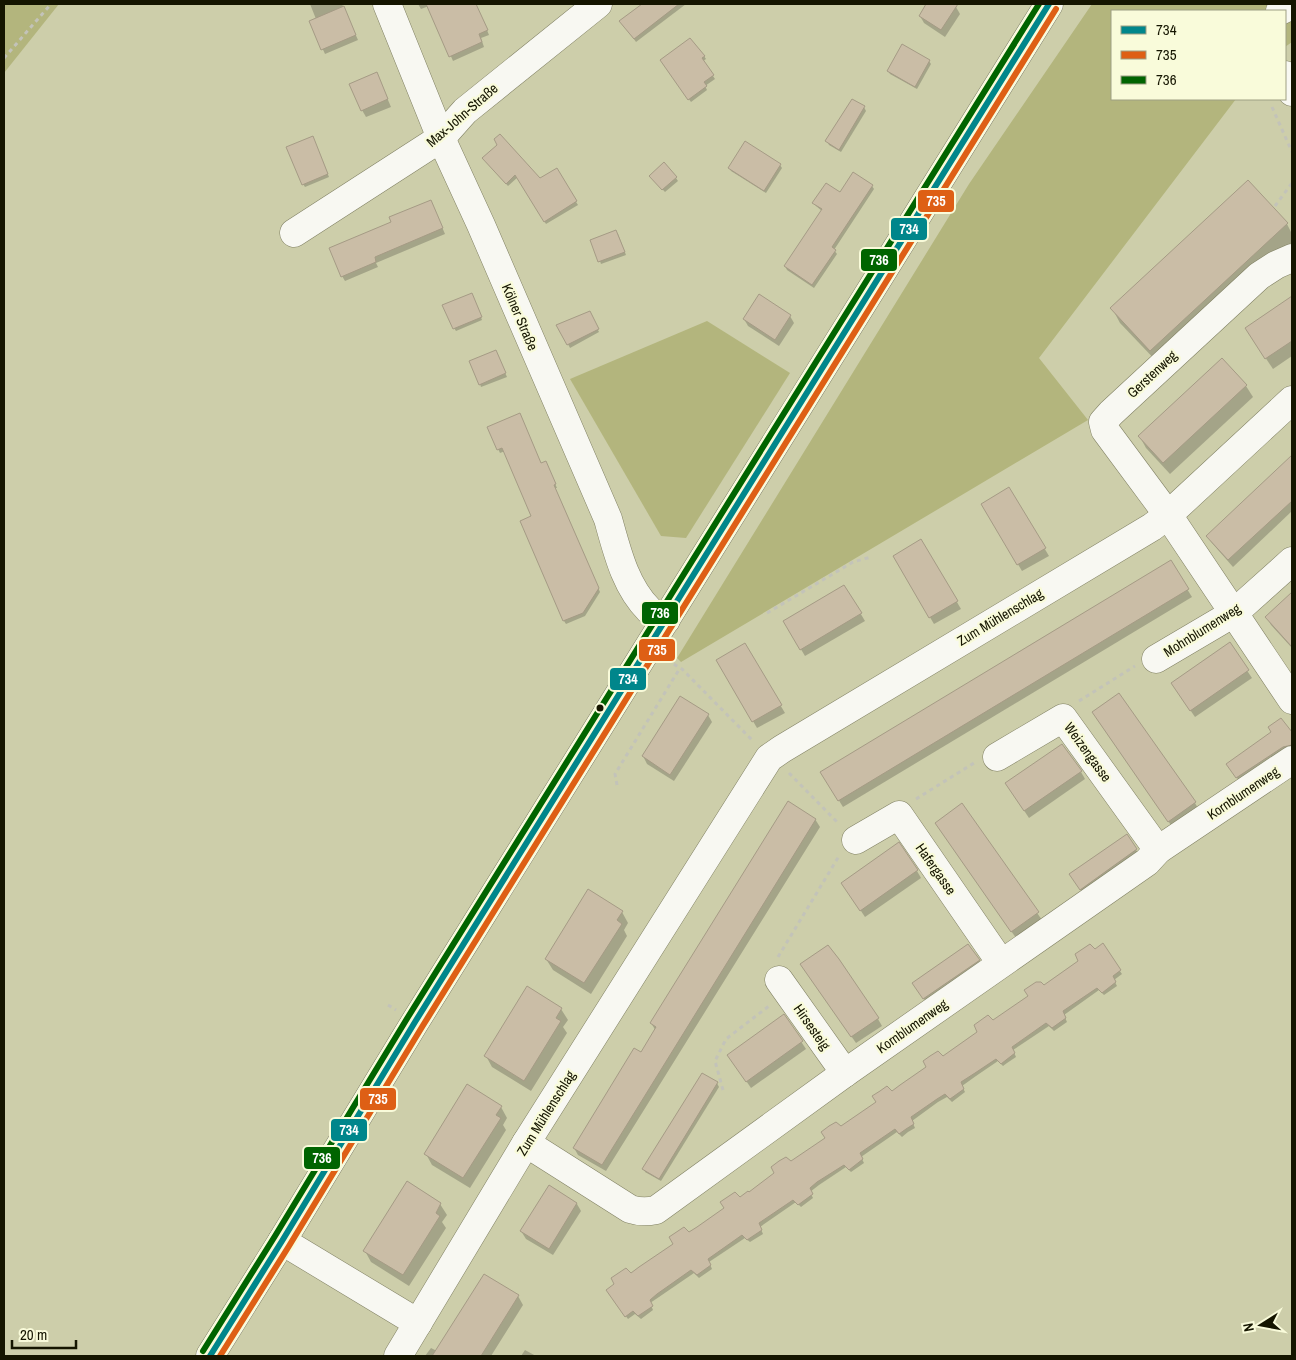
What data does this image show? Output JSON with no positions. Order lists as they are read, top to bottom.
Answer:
{
  "streets": {
    "street": [
      "Max-John-Straße",
      "Kölner Straße",
      "Gerstenweg",
      "Zum Mühlenschlag",
      "Mohnblumenweg",
      "Weizengasse",
      "Kornblumenweg",
      "Hafergasse",
      "Hirsesteig"
    ]
  },
  "crossings": [
    ["Max-John-Straße", "Kölner Straße"],
    ["Gerstenweg", "Zum Mühlenschlag"],
    ["Zum Mühlenschlag", "Kornblumenweg"],
    ["Weizengasse", "Kornblumenweg"],
    ["Kornblumenweg", "Hafergasse"],
    ["Kornblumenweg", "Hirsesteig"]
  ],
  "lines": ["transit line 734", "transit line 736", "transit line 735"],
  "legend": ["734", "735", "736"],
  "scale_bar": "20 m",
  "north": "left"
}
